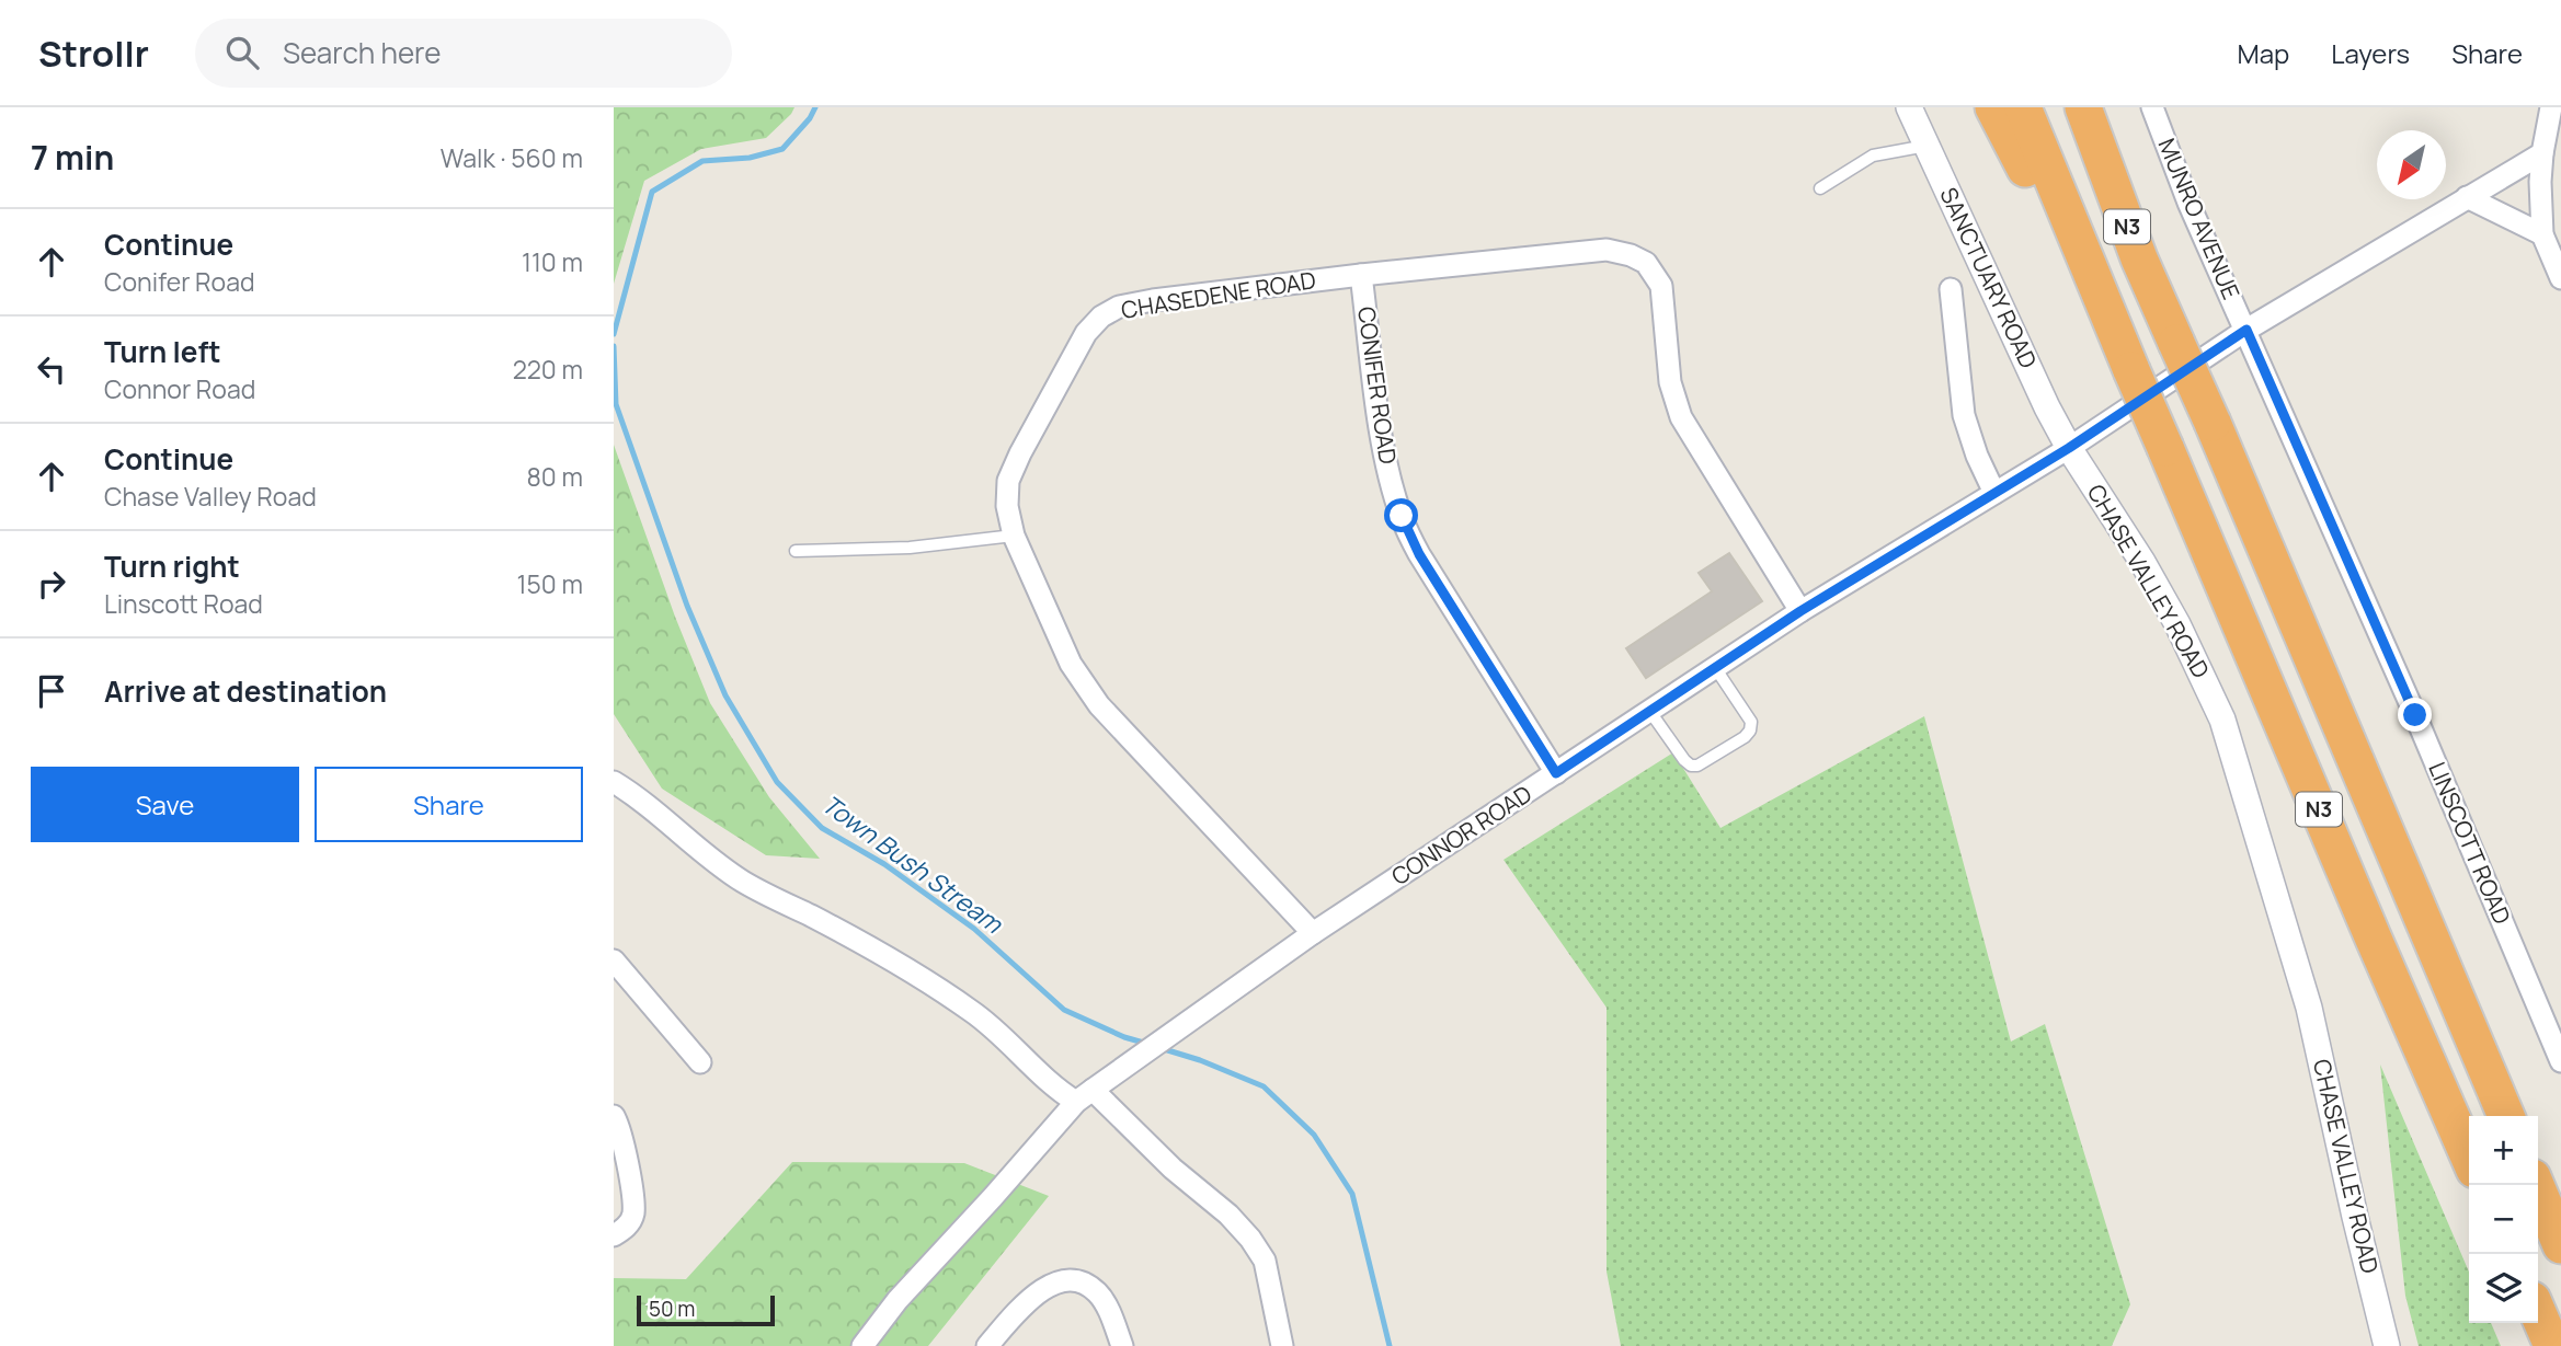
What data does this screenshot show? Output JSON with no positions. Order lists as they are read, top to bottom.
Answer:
{
  "streets": {
    "highway": ["N3"],
    "street": [
      "MUNRO AVENUE",
      "SANCTUARY ROAD",
      "CHASEDENE ROAD",
      "CONIFER ROAD",
      "CHASE VALLEY ROAD",
      "CONNOR ROAD",
      "LINSCOTT ROAD"
    ]
  },
  "crossings": [
    ["MUNRO AVENUE", "LINSCOTT ROAD"],
    ["SANCTUARY ROAD", "CHASE VALLEY ROAD"],
    ["SANCTUARY ROAD", "CONNOR ROAD"],
    ["CHASEDENE ROAD", "CONIFER ROAD"],
    ["CHASEDENE ROAD", "CONNOR ROAD"],
    ["CONIFER ROAD", "CONNOR ROAD"],
    ["CHASE VALLEY ROAD", "CONNOR ROAD"]
  ],
  "water": ["Town Bush Stream"],
  "scale_bar": "50 m",
  "north": "bottom left",
  "page": {
    "header": "Strollr",
    "search": "Search here",
    "nav": ["Map", "Layers", "Share"],
    "heading": ["7 min", "Walk · 560 m"],
    "list": [
      ["Continue", "Conifer Road", "110 m"],
      ["Turn left", "Connor Road", "220 m"],
      ["Continue", "Chase Valley Road", "80 m"],
      ["Turn right", "Linscott Road", "150 m"],
      "Arrive at destination"
    ],
    "buttons": ["Save", "Share"],
    "map_buttons": ["+", "−"],
    "scale": "50 m"
  }
}
